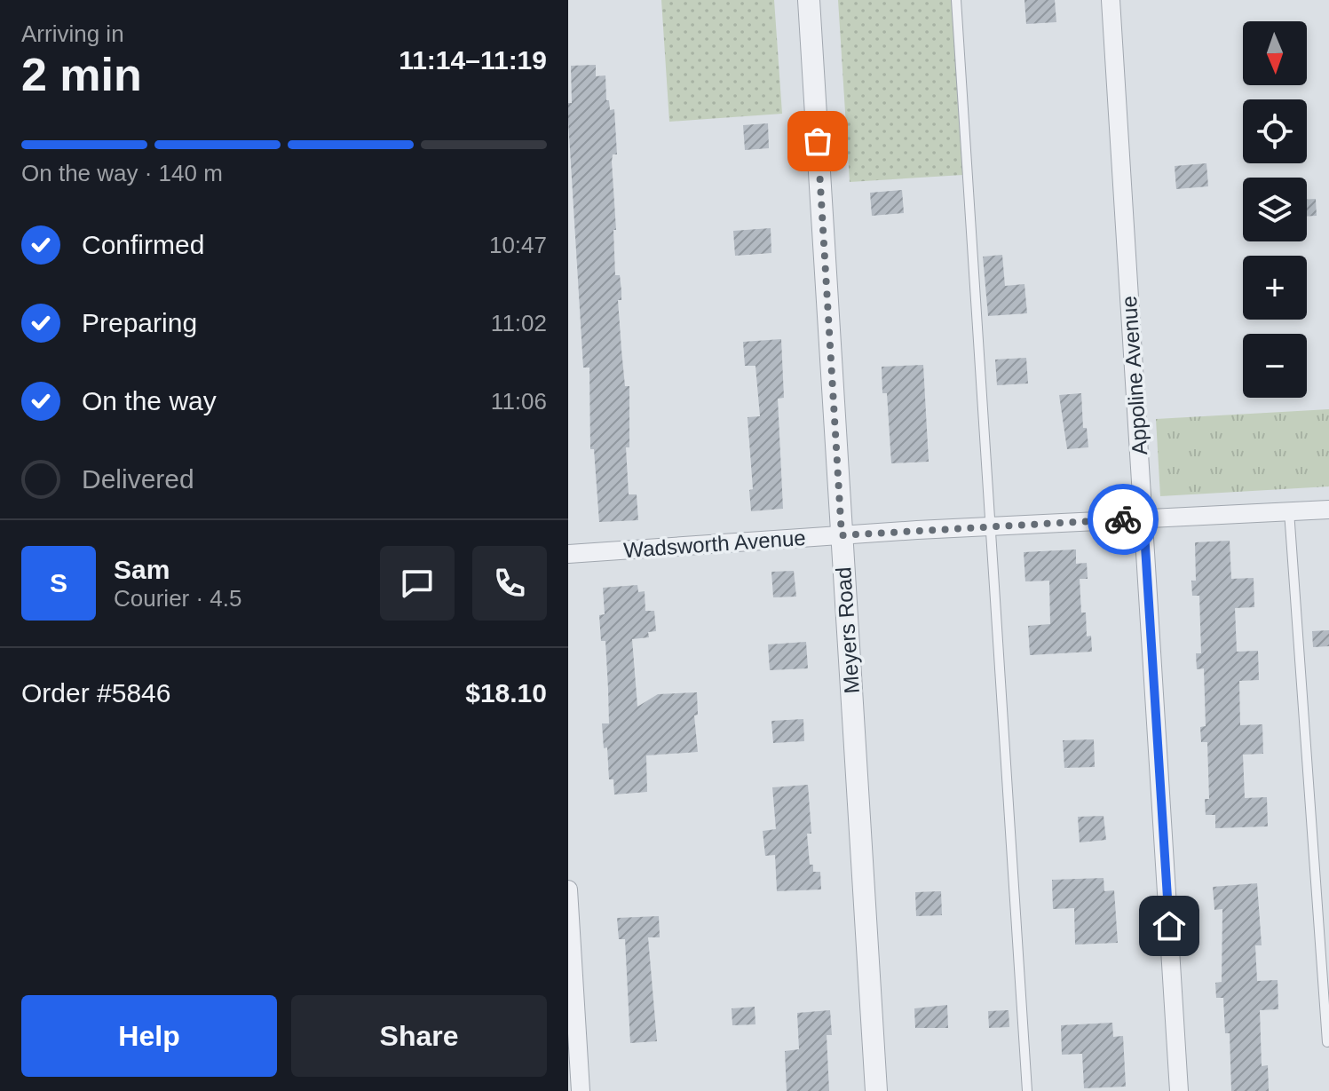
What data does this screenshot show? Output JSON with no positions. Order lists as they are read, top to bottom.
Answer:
{
  "streets": {
    "street": ["Appoline Avenue", "Wadsworth Avenue", "Meyers Road"]
  },
  "crossings": [
    ["Appoline Avenue", "Wadsworth Avenue"],
    ["Wadsworth Avenue", "Meyers Road"]
  ],
  "north": "bottom",
  "page": {
    "heading": ["2 min", "Arriving in", "11:14–11:19"],
    "panel": [
      "Sam",
      "Courier · 4.5",
      "Order #5846",
      "$18.10"
    ],
    "map_buttons": ["+", "−"],
    "bar": "On the way · 140 m",
    "list": [
      ["Confirmed", "10:47"],
      ["Preparing", "11:02"],
      ["On the way", "11:06"],
      "Delivered"
    ],
    "round": "S",
    "buttons": ["Help", "Share"]
  }
}
